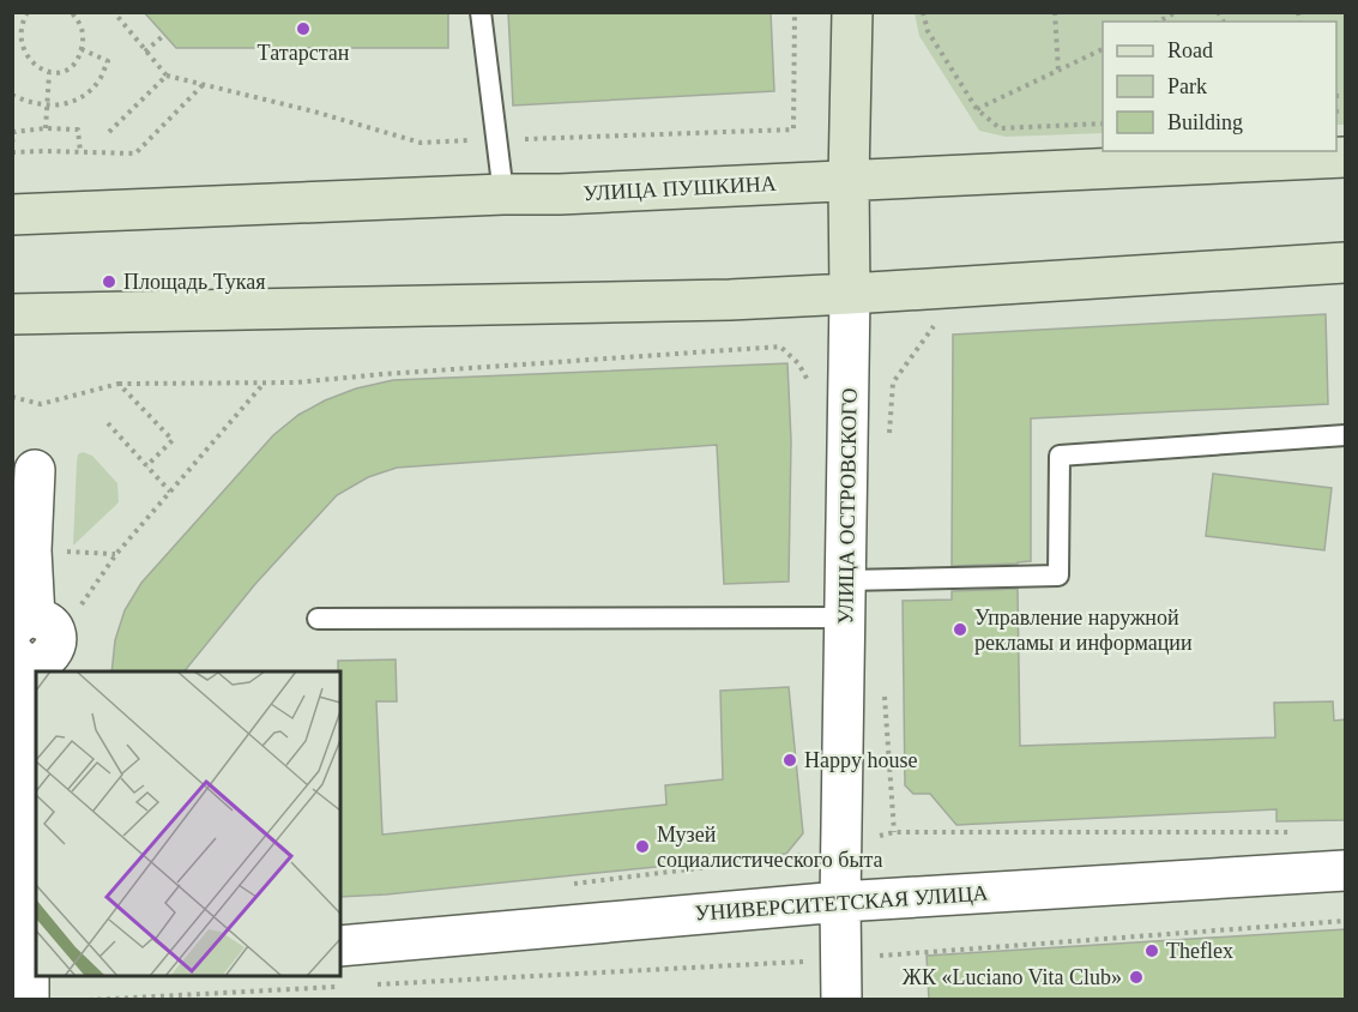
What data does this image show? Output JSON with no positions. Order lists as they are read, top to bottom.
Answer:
{
  "streets": {
    "main road": ["УЛИЦА ПУШКИНА", "УЛИЦА ОСТРОВСКОГО"],
    "street": ["УНИВЕРСИТЕТСКАЯ УЛИЦА"]
  },
  "crossings": [
    ["УЛИЦА ПУШКИНА", "УЛИЦА ОСТРОВСКОГО"],
    ["УЛИЦА ОСТРОВСКОГО", "УНИВЕРСИТЕТСКАЯ УЛИЦА"]
  ],
  "places": [
    "Татарстан",
    "Площадь Тукая",
    "Управление наружной рекламы и информации",
    "Happy house",
    "Музей социалистического быта",
    "Theflex",
    "ЖК «Luciano Vita Club»"
  ],
  "legend": ["Road", "Park", "Building"]
}
